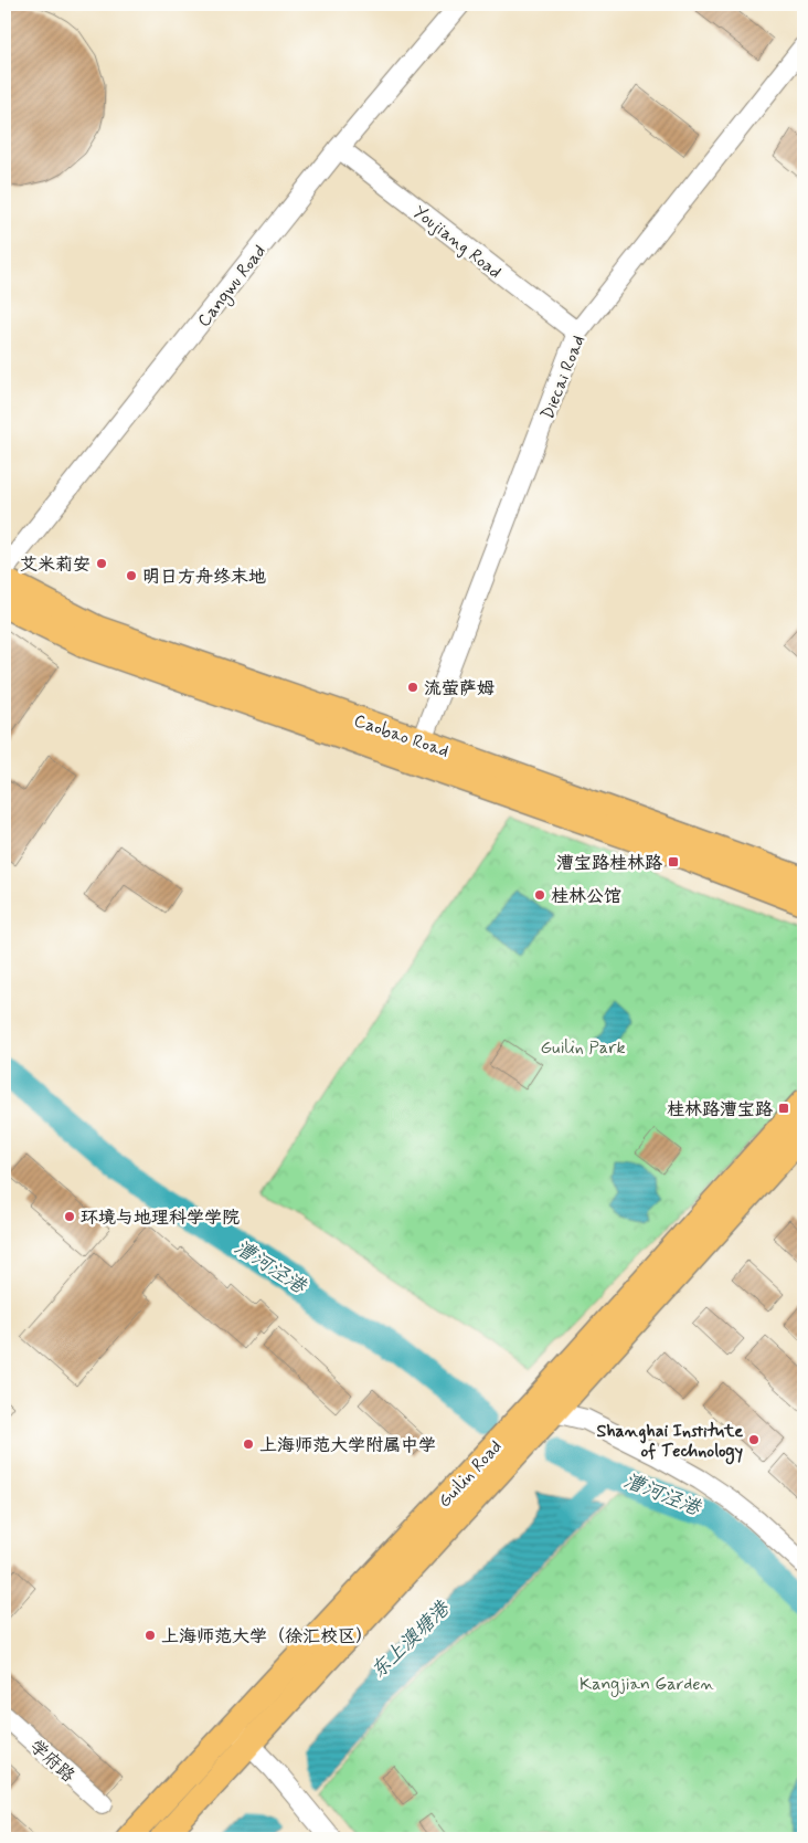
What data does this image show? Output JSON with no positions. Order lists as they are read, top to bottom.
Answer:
{
  "streets": {
    "main road": ["Caobao Road", "Guilin Road"],
    "street": [
      "Youjiang Road",
      "Cangwu Road",
      "Diecai Road",
      "学府路"
    ]
  },
  "crossings": [
    ["Youjiang Road", "Cangwu Road"],
    ["Youjiang Road", "Diecai Road"],
    ["Diecai Road", "Caobao Road"]
  ],
  "water": ["漕河泾港", "东上澳塘港"],
  "parks": ["Guilin Park", "Kangjian Garden"],
  "places": {
    "other": [
      "艾米莉安",
      "明日方舟终末地",
      "流萤萨姆",
      "桂林公馆",
      "环境与地理科学学院",
      "Shanghai Institute of Technology",
      "上海师范大学附属中学",
      "上海师范大学（徐汇校区）"
    ],
    "transit": ["漕宝路桂林路", "桂林路漕宝路"]
  }
}
